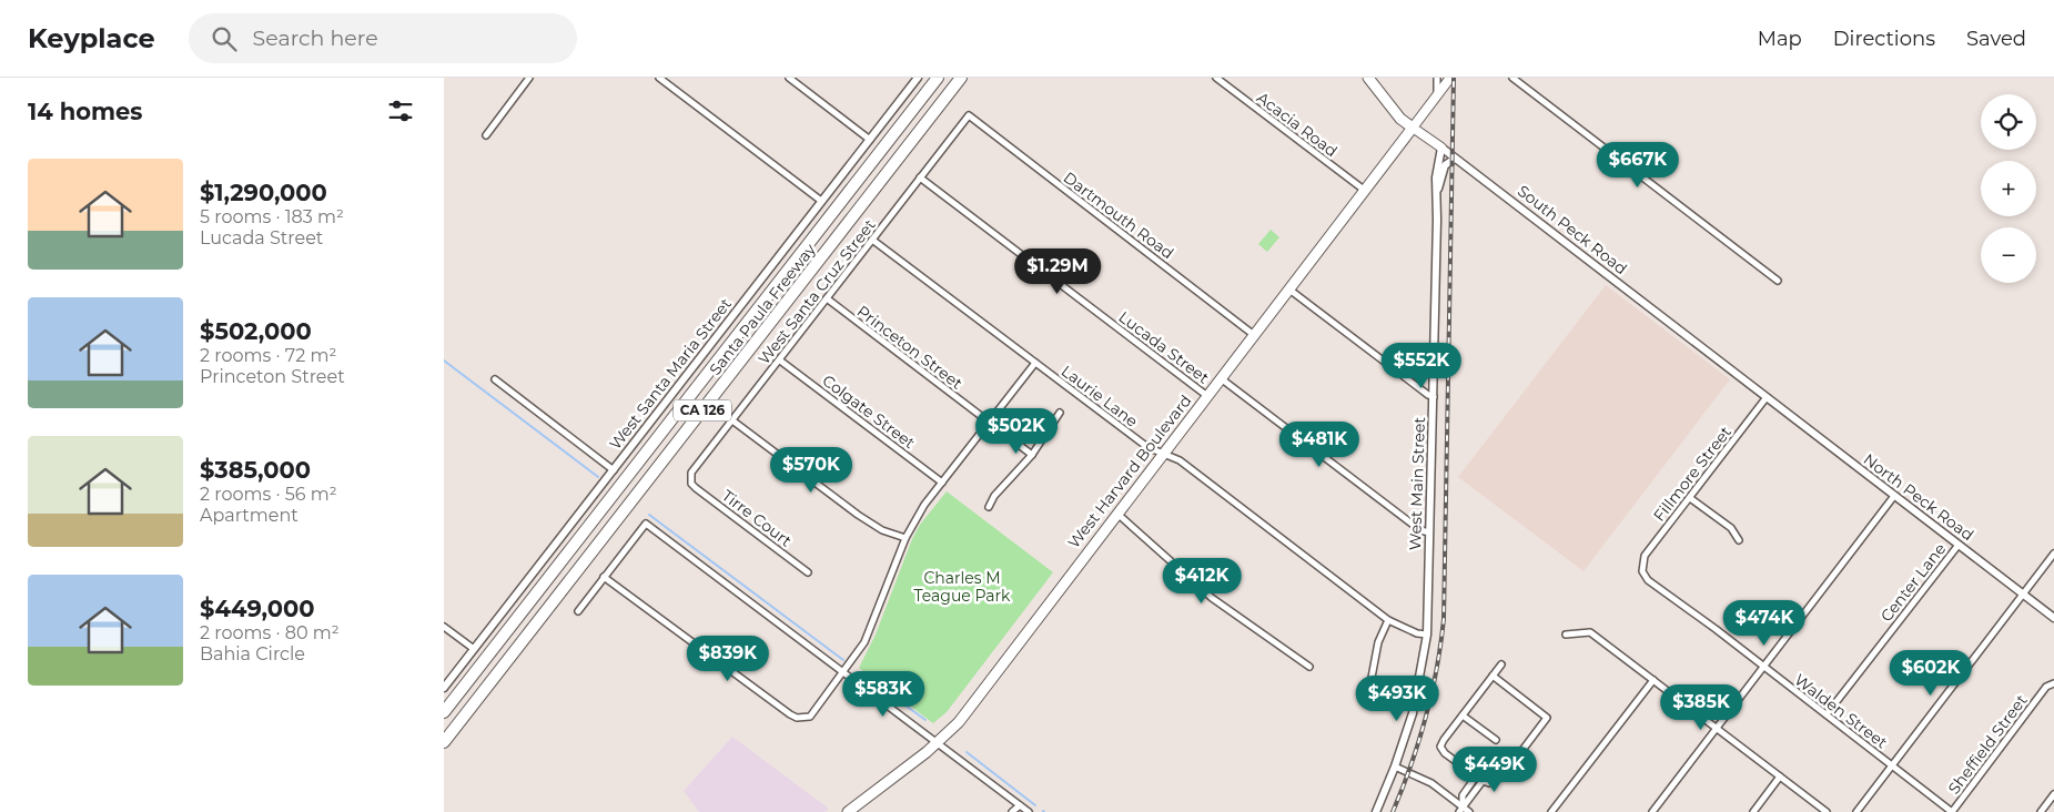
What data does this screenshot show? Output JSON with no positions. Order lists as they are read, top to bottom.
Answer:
{
  "streets": {
    "highway": ["Santa Paula Freeway", "CA 126"],
    "main road": ["South Peck Road", "West Harvard Boulevard"],
    "street": [
      "Acacia Road",
      "Dartmouth Road",
      "West Santa Cruz Street",
      "Princeton Street",
      "Lucada Street",
      "West Santa Maria Street",
      "Laurie Lane",
      "Colgate Street",
      "Fillmore Street",
      "West Main Street",
      "North Peck Road",
      "Tirre Court",
      "Center Lane",
      "Walden Street",
      "Sheffield Street"
    ]
  },
  "crossings": [
    ["Acacia Road", "West Harvard Boulevard"],
    ["Dartmouth Road", "West Santa Cruz Street"],
    ["Dartmouth Road", "West Harvard Boulevard"],
    ["South Peck Road", "West Harvard Boulevard"],
    ["South Peck Road", "Fillmore Street"],
    ["South Peck Road", "West Main Street"],
    ["South Peck Road", "North Peck Road"],
    ["West Santa Cruz Street", "Princeton Street"],
    ["West Santa Cruz Street", "Lucada Street"],
    ["West Santa Cruz Street", "Laurie Lane"],
    ["West Santa Cruz Street", "Colgate Street"],
    ["West Santa Cruz Street", "Tirre Court"],
    ["Lucada Street", "West Harvard Boulevard"],
    ["Lucada Street", "West Main Street"],
    ["Laurie Lane", "West Harvard Boulevard"],
    ["Laurie Lane", "West Main Street"],
    ["Fillmore Street", "North Peck Road"],
    ["Fillmore Street", "Walden Street"],
    ["North Peck Road", "Center Lane"],
    ["Center Lane", "Walden Street"],
    ["Walden Street", "Sheffield Street"]
  ],
  "parks": ["Charles M Teague Park"],
  "page": {
    "header": "Keyplace",
    "search": "Search here",
    "nav": ["Map", "Directions", "Saved"],
    "heading": "14 homes",
    "map_buttons": ["+", "−"],
    "price": [
      "$667K",
      "$1.29M",
      "$552K",
      "$502K",
      "$481K",
      "$570K",
      "$412K",
      "$474K",
      "$839K",
      "$602K",
      "$583K",
      "$493K",
      "$385K",
      "$449K"
    ],
    "list": [
      {
        "name": "$1,290,000",
        "note": "5 rooms · 183 m² · Lucada Street"
      },
      {
        "name": "$502,000",
        "note": "2 rooms · 72 m² · Princeton Street"
      },
      {
        "name": "$385,000",
        "note": "2 rooms · 56 m² · Apartment"
      },
      {
        "name": "$449,000",
        "note": "2 rooms · 80 m² · Bahia Circle"
      }
    ]
  }
}
